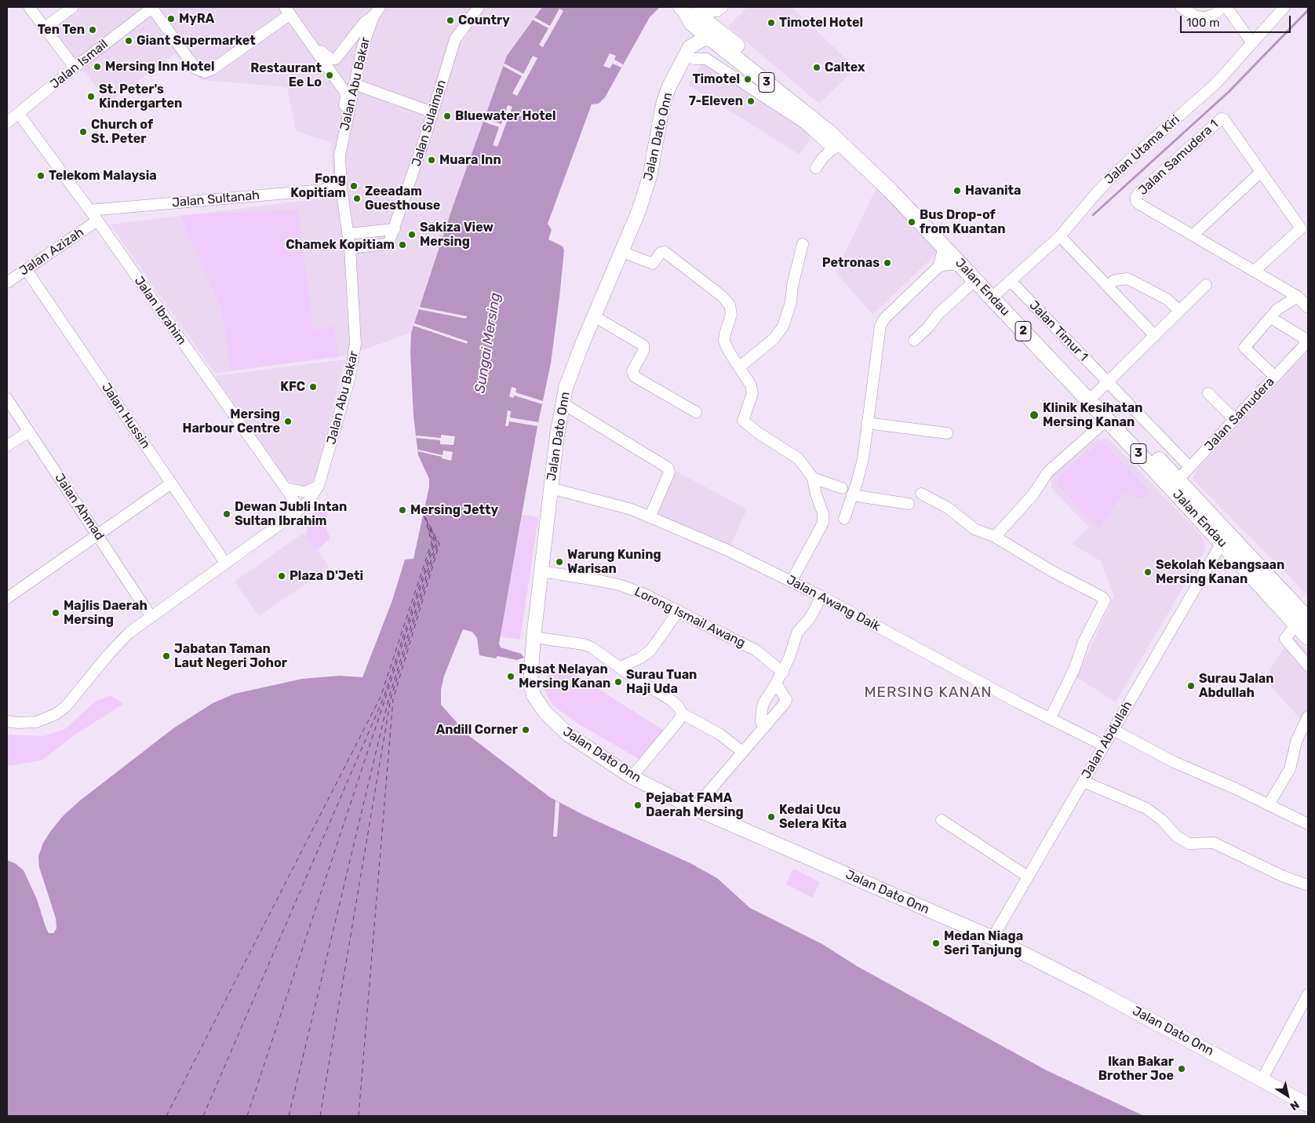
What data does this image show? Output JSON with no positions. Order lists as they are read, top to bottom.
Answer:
{
  "streets": {
    "highway": ["3", "Jalan Endau", "2"],
    "main road": ["Jalan Dato Onn"],
    "street": [
      "Jalan Ismail",
      "Jalan Abu Bakar",
      "Jalan Sulaiman",
      "Jalan Utama Kiri",
      "Jalan Samudera 1",
      "Jalan Sultanah",
      "Jalan Azizah",
      "Jalan Ibrahim",
      "Jalan Timur 1",
      "Jalan Samudera",
      "Jalan Hussin",
      "Jalan Ahmad",
      "Jalan Awang Daik",
      "Lorong Ismail Awang",
      "Jalan Abdullah"
    ]
  },
  "crossings": [
    ["Jalan Ismail", "Jalan Ibrahim"],
    ["Jalan Abu Bakar", "Jalan Sulaiman"],
    ["Jalan Abu Bakar", "Jalan Sultanah"],
    ["Jalan Abu Bakar", "Jalan Ibrahim"],
    ["Jalan Abu Bakar", "Jalan Hussin"],
    ["Jalan Abu Bakar", "Jalan Ahmad"],
    ["Jalan Dato Onn", "Jalan Awang Daik"],
    ["Jalan Dato Onn", "Lorong Ismail Awang"],
    ["Jalan Dato Onn", "Jalan Abdullah"],
    ["Jalan Utama Kiri", "Jalan Endau"],
    ["Jalan Utama Kiri", "Jalan Timur 1"],
    ["Jalan Sultanah", "Jalan Ibrahim"],
    ["Jalan Azizah", "Jalan Ibrahim"],
    ["Jalan Azizah", "Jalan Hussin"],
    ["Jalan Endau", "Jalan Samudera"],
    ["Jalan Endau", "Jalan Abdullah"],
    ["Jalan Timur 1", "Jalan Samudera"],
    ["Jalan Awang Daik", "Jalan Abdullah"]
  ],
  "districts": ["MERSING KANAN"],
  "water": ["Sungai Mersing"],
  "places": [
    "MyRA",
    "Country",
    "Timotel Hotel",
    "Ten Ten",
    "Giant Supermarket",
    "Mersing Inn Hotel",
    "Caltex",
    "Restaurant Ee Lo",
    "Timotel",
    "St. Peter's Kindergarten",
    "7-Eleven",
    "Bluewater Hotel",
    "Church of St. Peter",
    "Muara Inn",
    "Telekom Malaysia",
    "Fong Kopitiam",
    "Havanita",
    "Zeeadam Guesthouse",
    "Bus Drop-of from Kuantan",
    "Sakiza View Mersing",
    "Chamek Kopitiam",
    "Petronas",
    "KFC",
    "Klinik Kesihatan Mersing Kanan",
    "Mersing Harbour Centre",
    "Mersing Jetty",
    "Dewan Jubli Intan Sultan Ibrahim",
    "Warung Kuning Warisan",
    "Sekolah Kebangsaan Mersing Kanan",
    "Plaza D'Jeti",
    "Majlis Daerah Mersing",
    "Jabatan Taman Laut Negeri Johor",
    "Pusat Nelayan Mersing Kanan",
    "Surau Tuan Haji Uda",
    "Surau Jalan Abdullah",
    "Andill Corner",
    "Pejabat FAMA Daerah Mersing",
    "Kedai Ucu Selera Kita",
    "Medan Niaga Seri Tanjung",
    "Ikan Bakar Brother Joe"
  ],
  "scale_bar": "100 m",
  "north": "bottom right"
}
